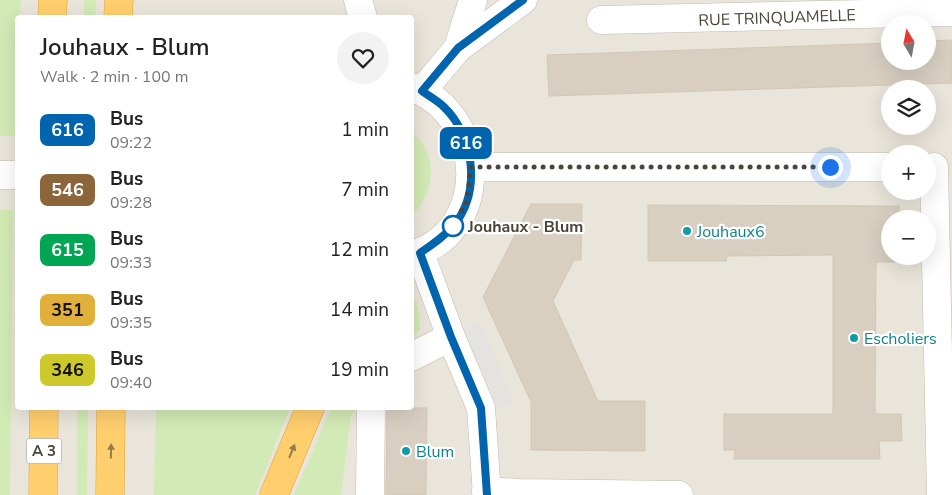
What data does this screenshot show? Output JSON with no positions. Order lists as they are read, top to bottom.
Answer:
{
  "streets": {
    "highway": ["A 3"],
    "street": ["RUE TRINQUAMELLE"]
  },
  "places": [
    "Jouhaux - Blum",
    "Jouhaux6",
    "Escholiers",
    "Blum"
  ],
  "lines": ["bus line 616"],
  "north": "top",
  "page": {
    "on_map": "616",
    "map_buttons": ["+", "−"],
    "heading": ["Jouhaux - Blum", "Walk · 2 min · 100 m"],
    "list": [
      {
        "mark": "616",
        "name": "Bus",
        "note": "09:22",
        "value": "1 min"
      },
      {
        "mark": "546",
        "name": "Bus",
        "note": "09:28",
        "value": "7 min"
      },
      {
        "mark": "615",
        "name": "Bus",
        "note": "09:33",
        "value": "12 min"
      },
      {
        "mark": "351",
        "name": "Bus",
        "note": "09:35",
        "value": "14 min"
      },
      {
        "mark": "346",
        "name": "Bus",
        "note": "09:40",
        "value": "19 min"
      }
    ]
  }
}
